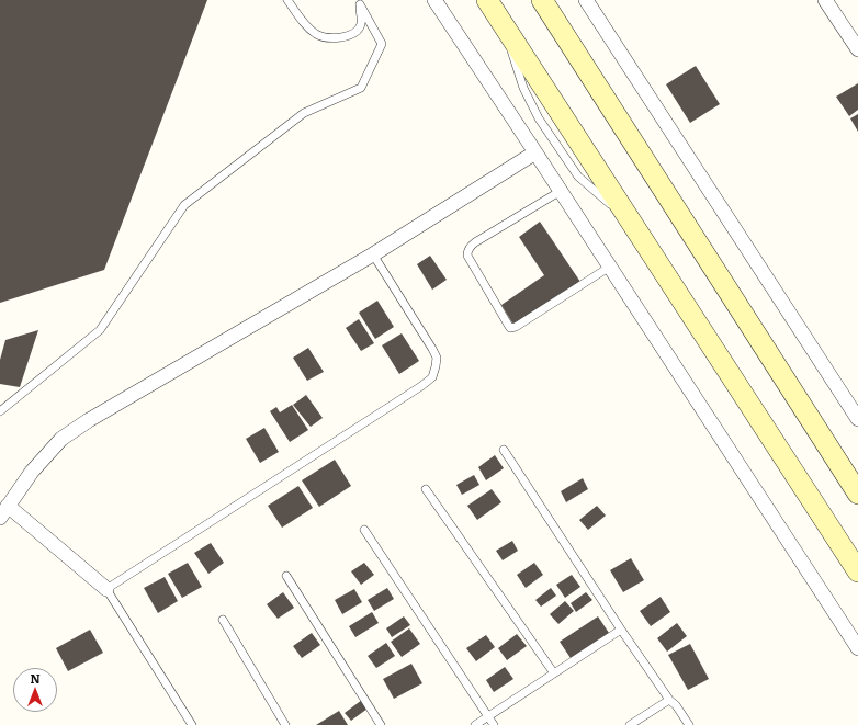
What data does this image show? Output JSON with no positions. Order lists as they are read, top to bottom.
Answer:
{
  "north": "top"
}
